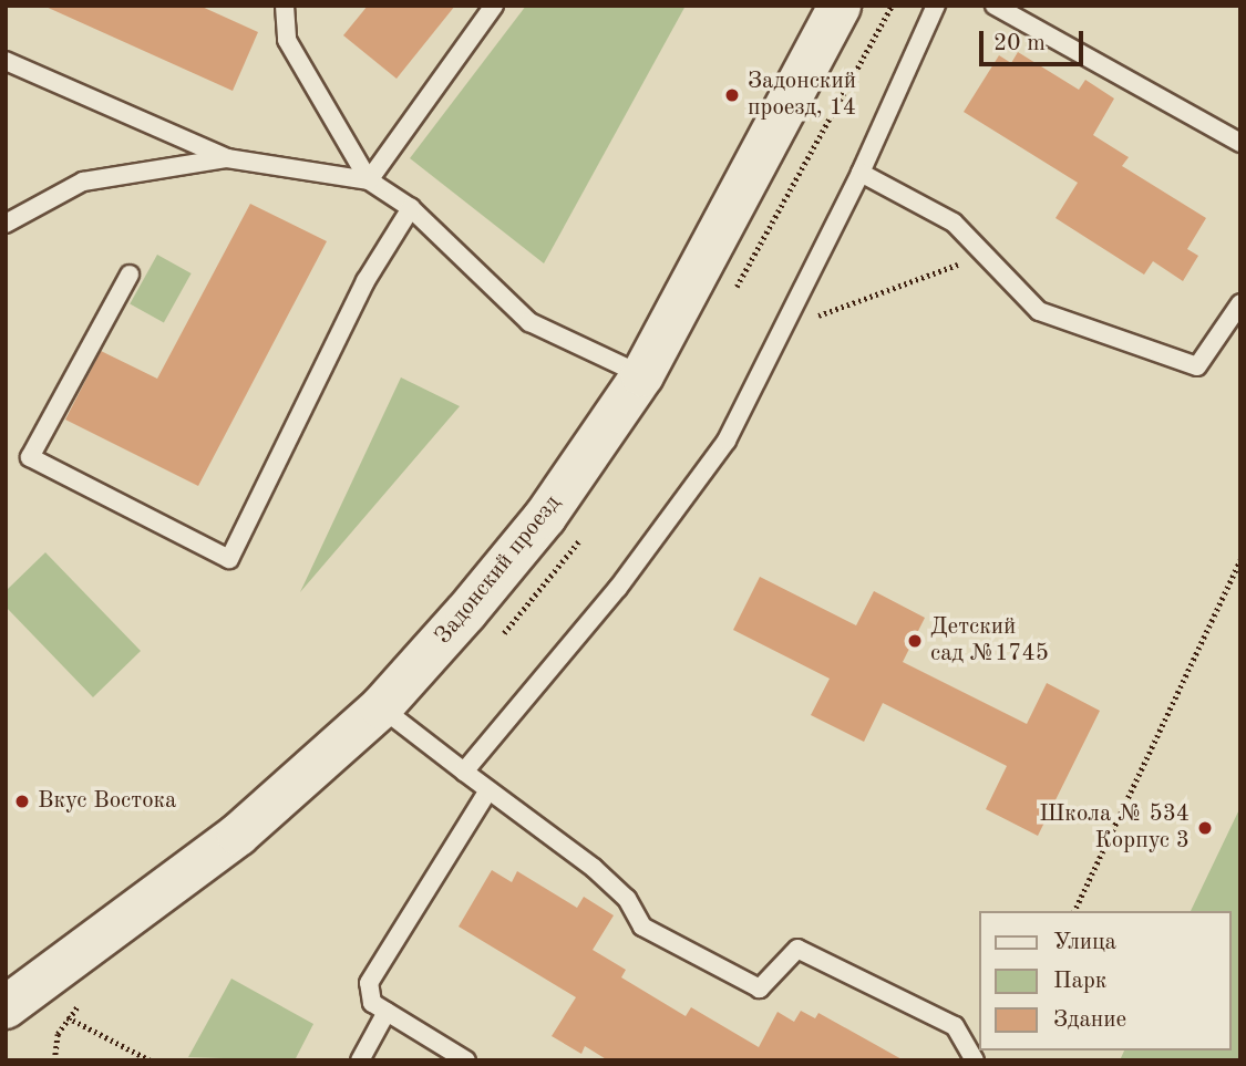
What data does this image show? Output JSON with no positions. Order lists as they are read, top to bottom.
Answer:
{
  "streets": {
    "street": ["Задонский проезд"]
  },
  "places": [
    "Задонский проезд, 14",
    "Детский сад №1745",
    "Вкус Востока",
    "Школа № 534 Корпус 3"
  ],
  "legend": ["Улица", "Парк", "Здание"],
  "scale_bar": "20 m"
}
